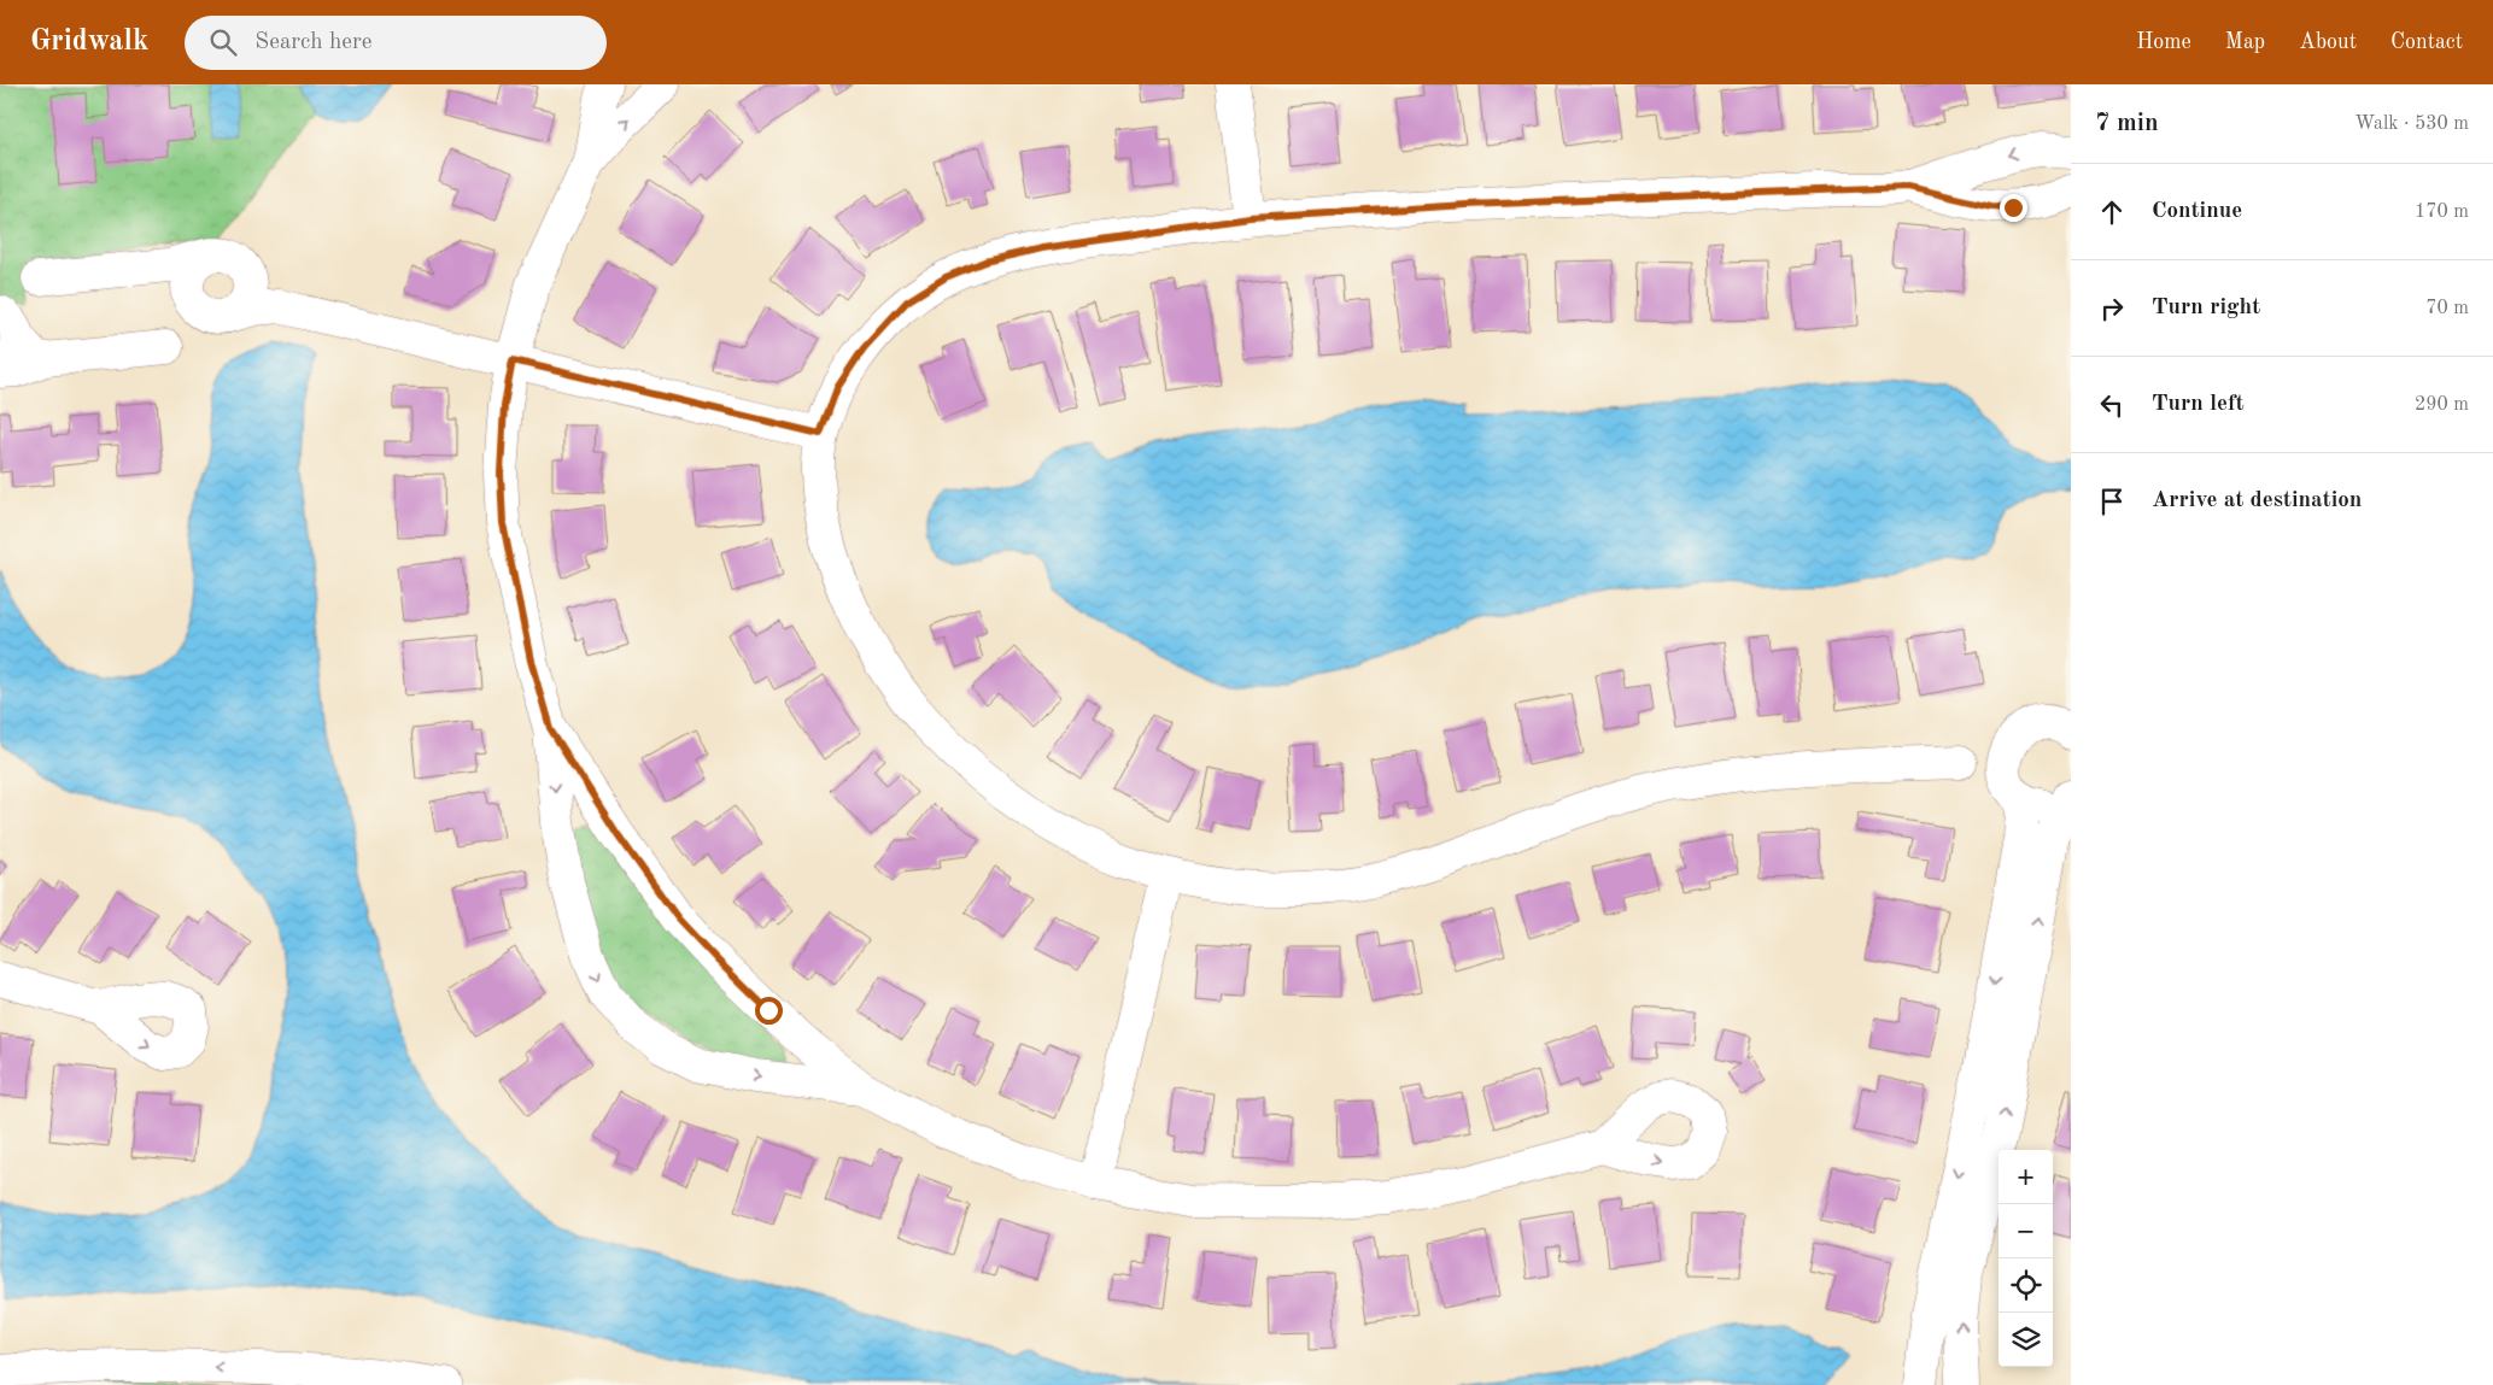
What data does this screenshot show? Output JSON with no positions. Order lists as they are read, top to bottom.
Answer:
{
  "page": {
    "header": "Gridwalk",
    "search": "Search here",
    "nav": [
      "Home",
      "Map",
      "About",
      "Contact"
    ],
    "heading": ["7 min", "Walk · 530 m"],
    "list": [
      ["Continue", "170 m"],
      ["Turn right", "70 m"],
      ["Turn left", "290 m"],
      "Arrive at destination"
    ],
    "map_buttons": ["+", "−"]
  }
}
